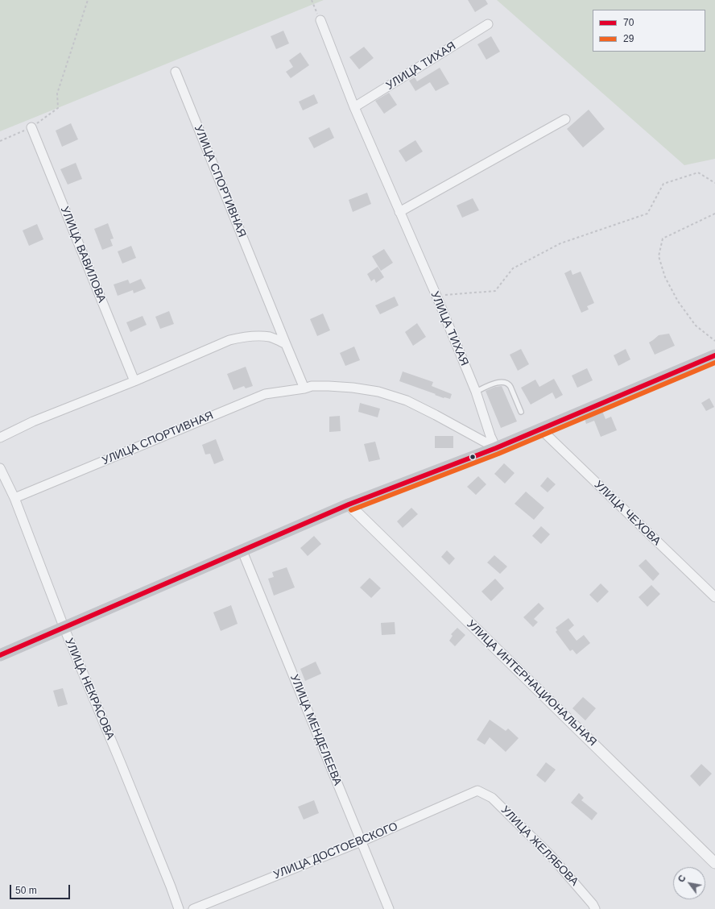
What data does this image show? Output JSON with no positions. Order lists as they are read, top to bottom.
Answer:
{
  "streets": {
    "street": [
      "УЛИЦА ТИХАЯ",
      "УЛИЦА СПОРТИВНАЯ",
      "УЛИЦА ВАВИЛОВА",
      "УЛИЦА ЧЕХОВА",
      "УЛИЦА ИНТЕРНАЦИОНАЛЬНАЯ",
      "УЛИЦА НЕКРАСОВА",
      "УЛИЦА МЕНДЕЛЕЕВА",
      "УЛИЦА ЖЕЛЯБОВА",
      "УЛИЦА ДОСТОЕВСКОГО"
    ]
  },
  "crossings": [
    ["УЛИЦА ТИХАЯ", "УЛИЦА СПОРТИВНАЯ"],
    ["УЛИЦА СПОРТИВНАЯ", "УЛИЦА НЕКРАСОВА"],
    ["УЛИЦА МЕНДЕЛЕЕВА", "УЛИЦА ДОСТОЕВСКОГО"],
    ["УЛИЦА ЖЕЛЯБОВА", "УЛИЦА ДОСТОЕВСКОГО"]
  ],
  "lines": ["transit line 70", "transit line 29"],
  "legend": ["70", "29"],
  "scale_bar": "50 m",
  "north": "top left"
}
